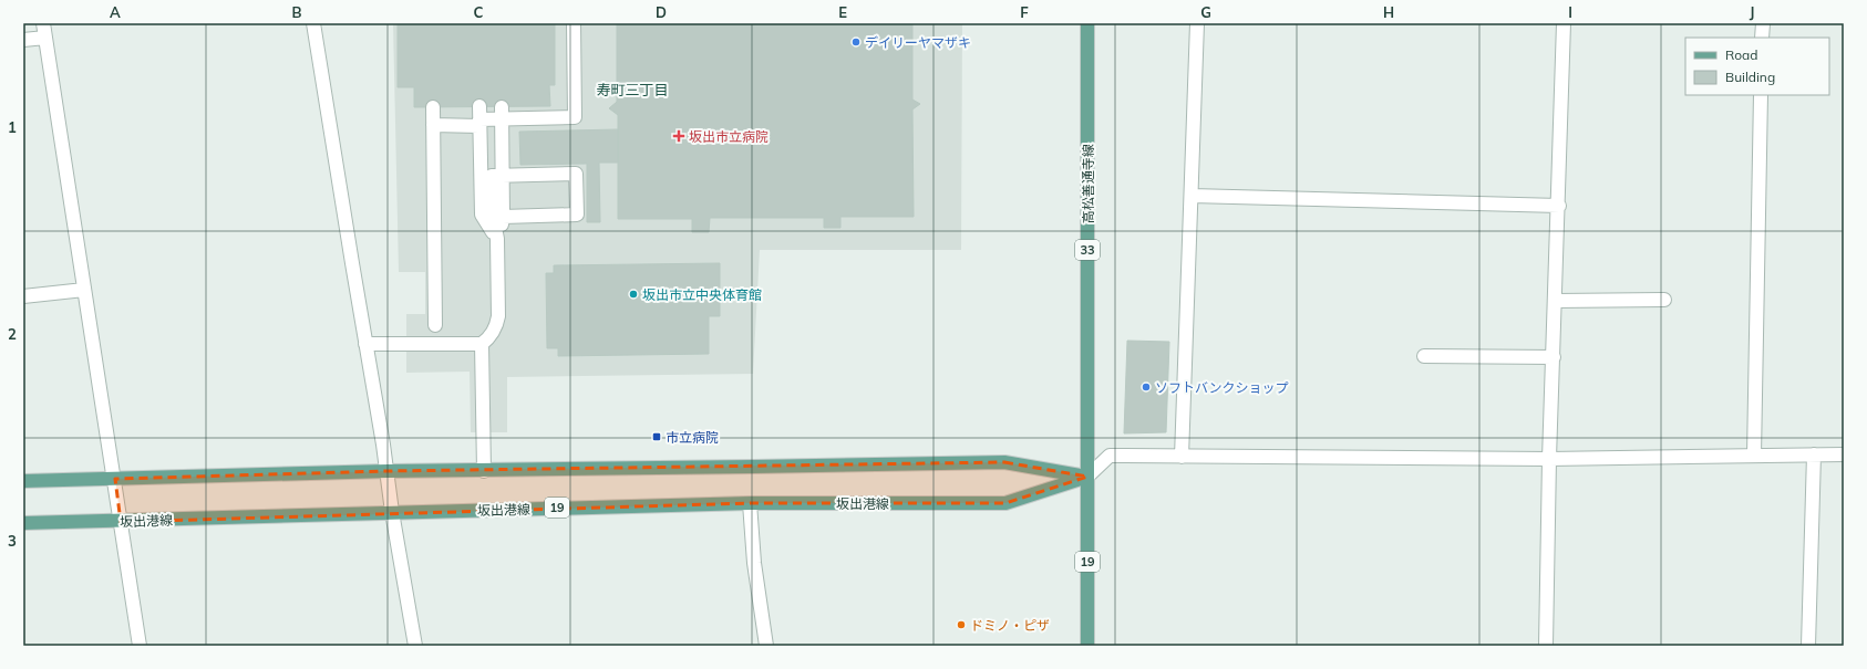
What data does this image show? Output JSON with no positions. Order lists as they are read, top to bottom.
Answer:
{
  "streets": {
    "main road": [
      "高松善通寺線",
      "33",
      "坂出港線",
      "19"
    ]
  },
  "crossings": [
    ["高松善通寺線", "坂出港線"],
    ["高松善通寺線", "19"],
    ["坂出港線", "19"]
  ],
  "districts": ["寿町三丁目"],
  "places": {
    "other": [
      "デイリーヤマザキ",
      "坂出市立中央体育館",
      "ソフトバンクショップ",
      "ドミノ・ピザ"
    ],
    "health": ["坂出市立病院"],
    "transit": ["市立病院"]
  },
  "legend": ["Road", "Building"],
  "grid": {
    "columns": [
      "A",
      "B",
      "C",
      "D",
      "E",
      "F",
      "G",
      "H",
      "I",
      "J"
    ],
    "rows": ["1", "2", "3"]
  }
}
